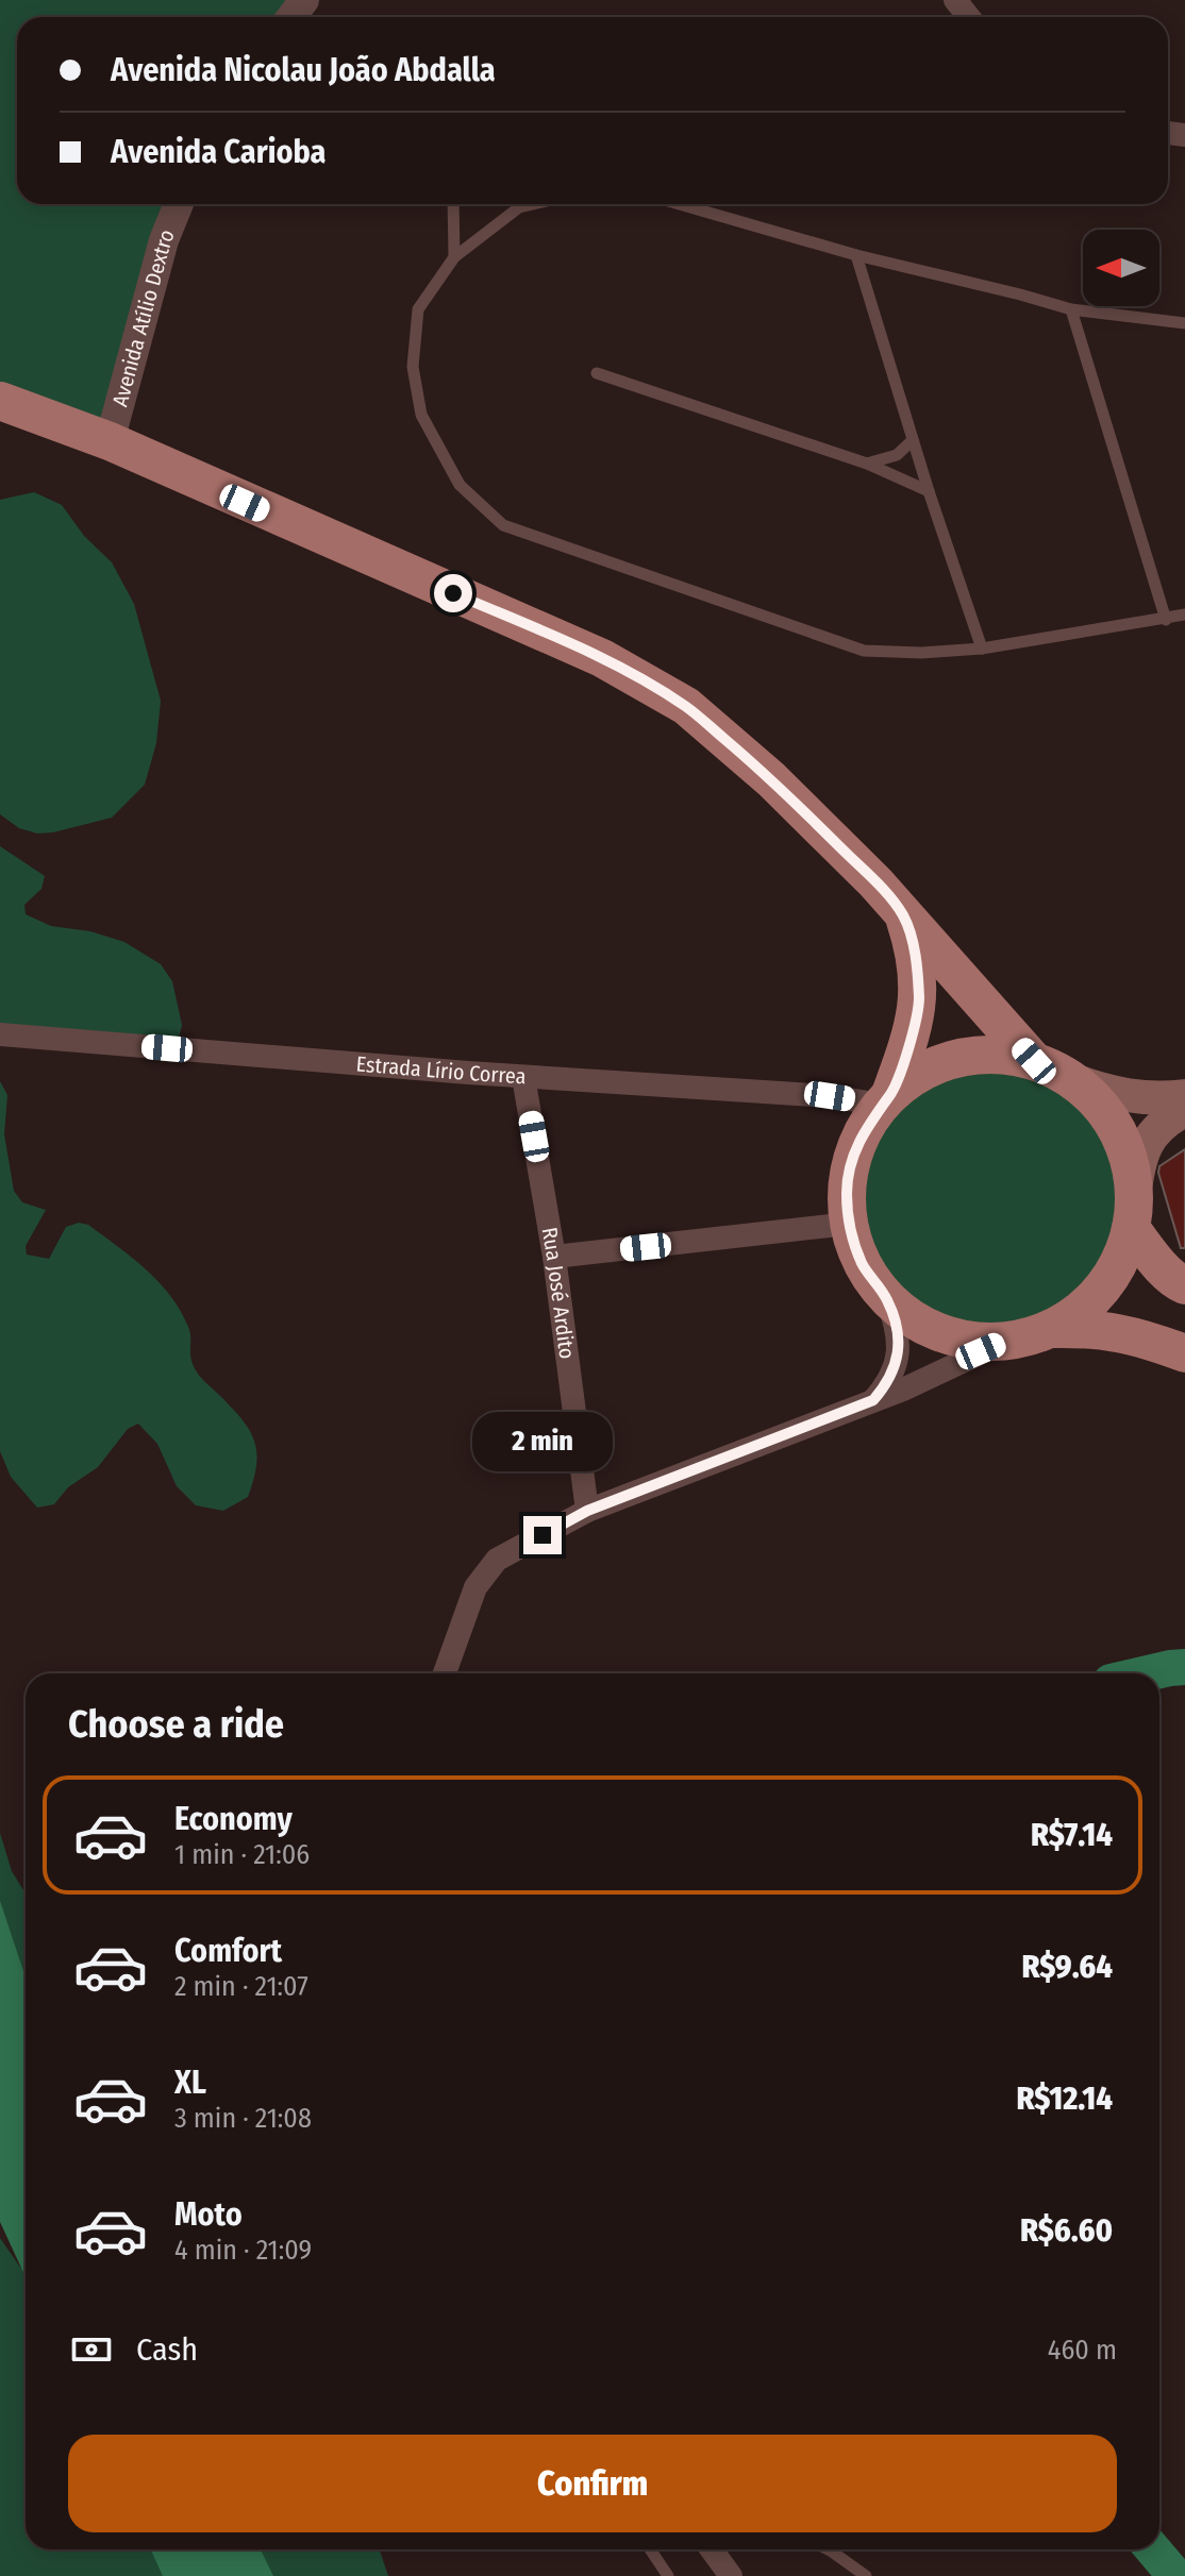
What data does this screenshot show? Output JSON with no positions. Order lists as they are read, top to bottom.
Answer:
{
  "streets": {
    "street": ["Avenida Atílio Dextro", "Estrada Lírio Correa", "Rua José Ardito"]
  },
  "crossings": [
    ["Estrada Lírio Correa", "Rua José Ardito"]
  ],
  "north": "left",
  "page": {
    "banner": ["Avenida Nicolau João Abdalla", "Avenida Carioba"],
    "bubble": "2 min",
    "heading": "Choose a ride",
    "list": [
      {
        "name": "Economy",
        "note": "1 min · 21:06",
        "value": "R$7.14"
      },
      {
        "name": "Comfort",
        "note": "2 min · 21:07",
        "value": "R$9.64"
      },
      {
        "name": "XL",
        "note": "3 min · 21:08",
        "value": "R$12.14"
      },
      {
        "name": "Moto",
        "note": "4 min · 21:09",
        "value": "R$6.60"
      }
    ],
    "pay": ["Cash", "460 m"],
    "buttons": "Confirm"
  }
}
